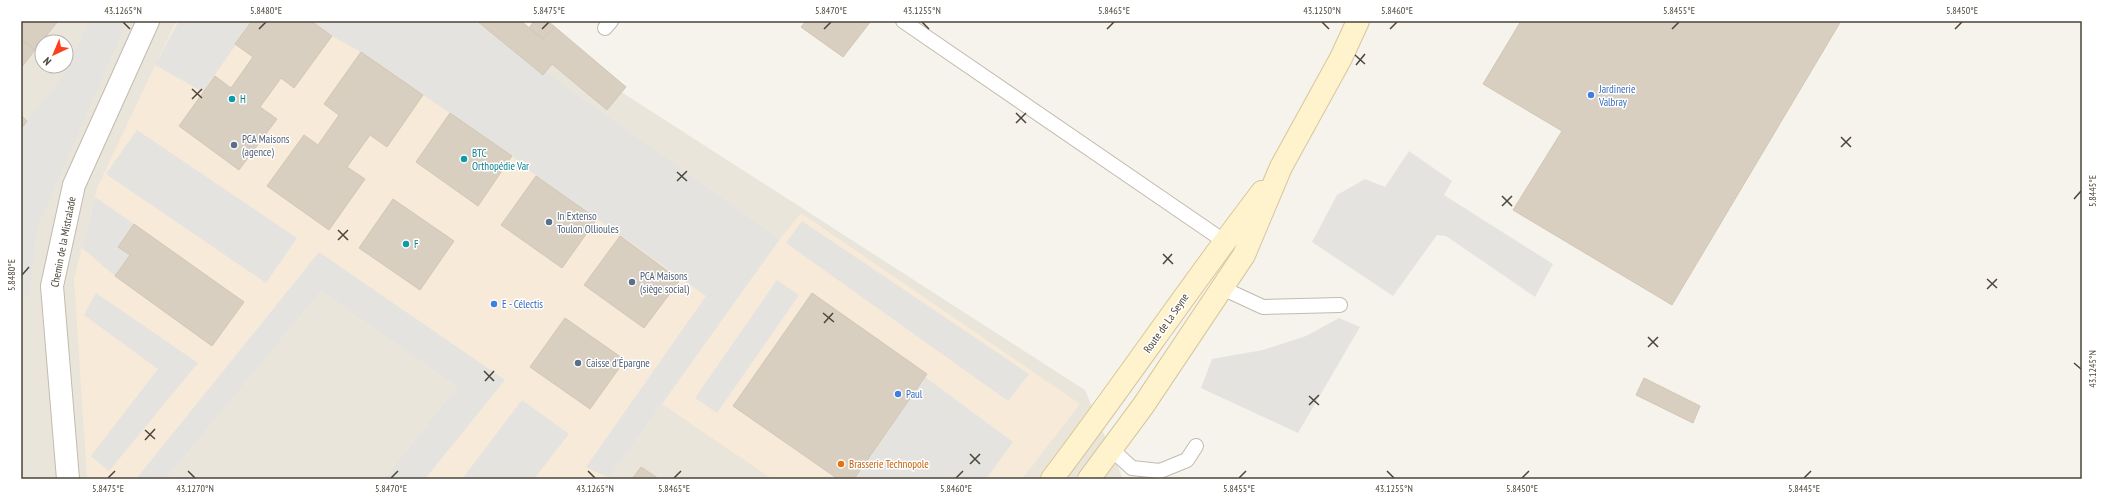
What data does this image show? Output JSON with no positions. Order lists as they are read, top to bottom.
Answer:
{
  "streets": {
    "main road": ["Route de La Seyne"],
    "street": ["Chemin de la Mistralade"]
  },
  "places": [
    "Jardinerie Valbray",
    "H",
    "PCA Maisons (agence)",
    "BTC Orthopédie Var",
    "In Extenso Toulon Ollioules",
    "F",
    "PCA Maisons (siège social)",
    "E - Célectis",
    "Caisse d'Épargne",
    "Paul",
    "Brasserie Technopole"
  ],
  "north": "bottom left",
  "coordinates": [
    "43.1265°N",
    "5.8480°E",
    "5.8475°E",
    "5.8470°E",
    "43.1255°N",
    "5.8465°E",
    "43.1250°N",
    "5.8460°E",
    "5.8455°E",
    "5.8450°E",
    "5.8445°E",
    "43.1245°N",
    "43.1270°N"
  ]
}
